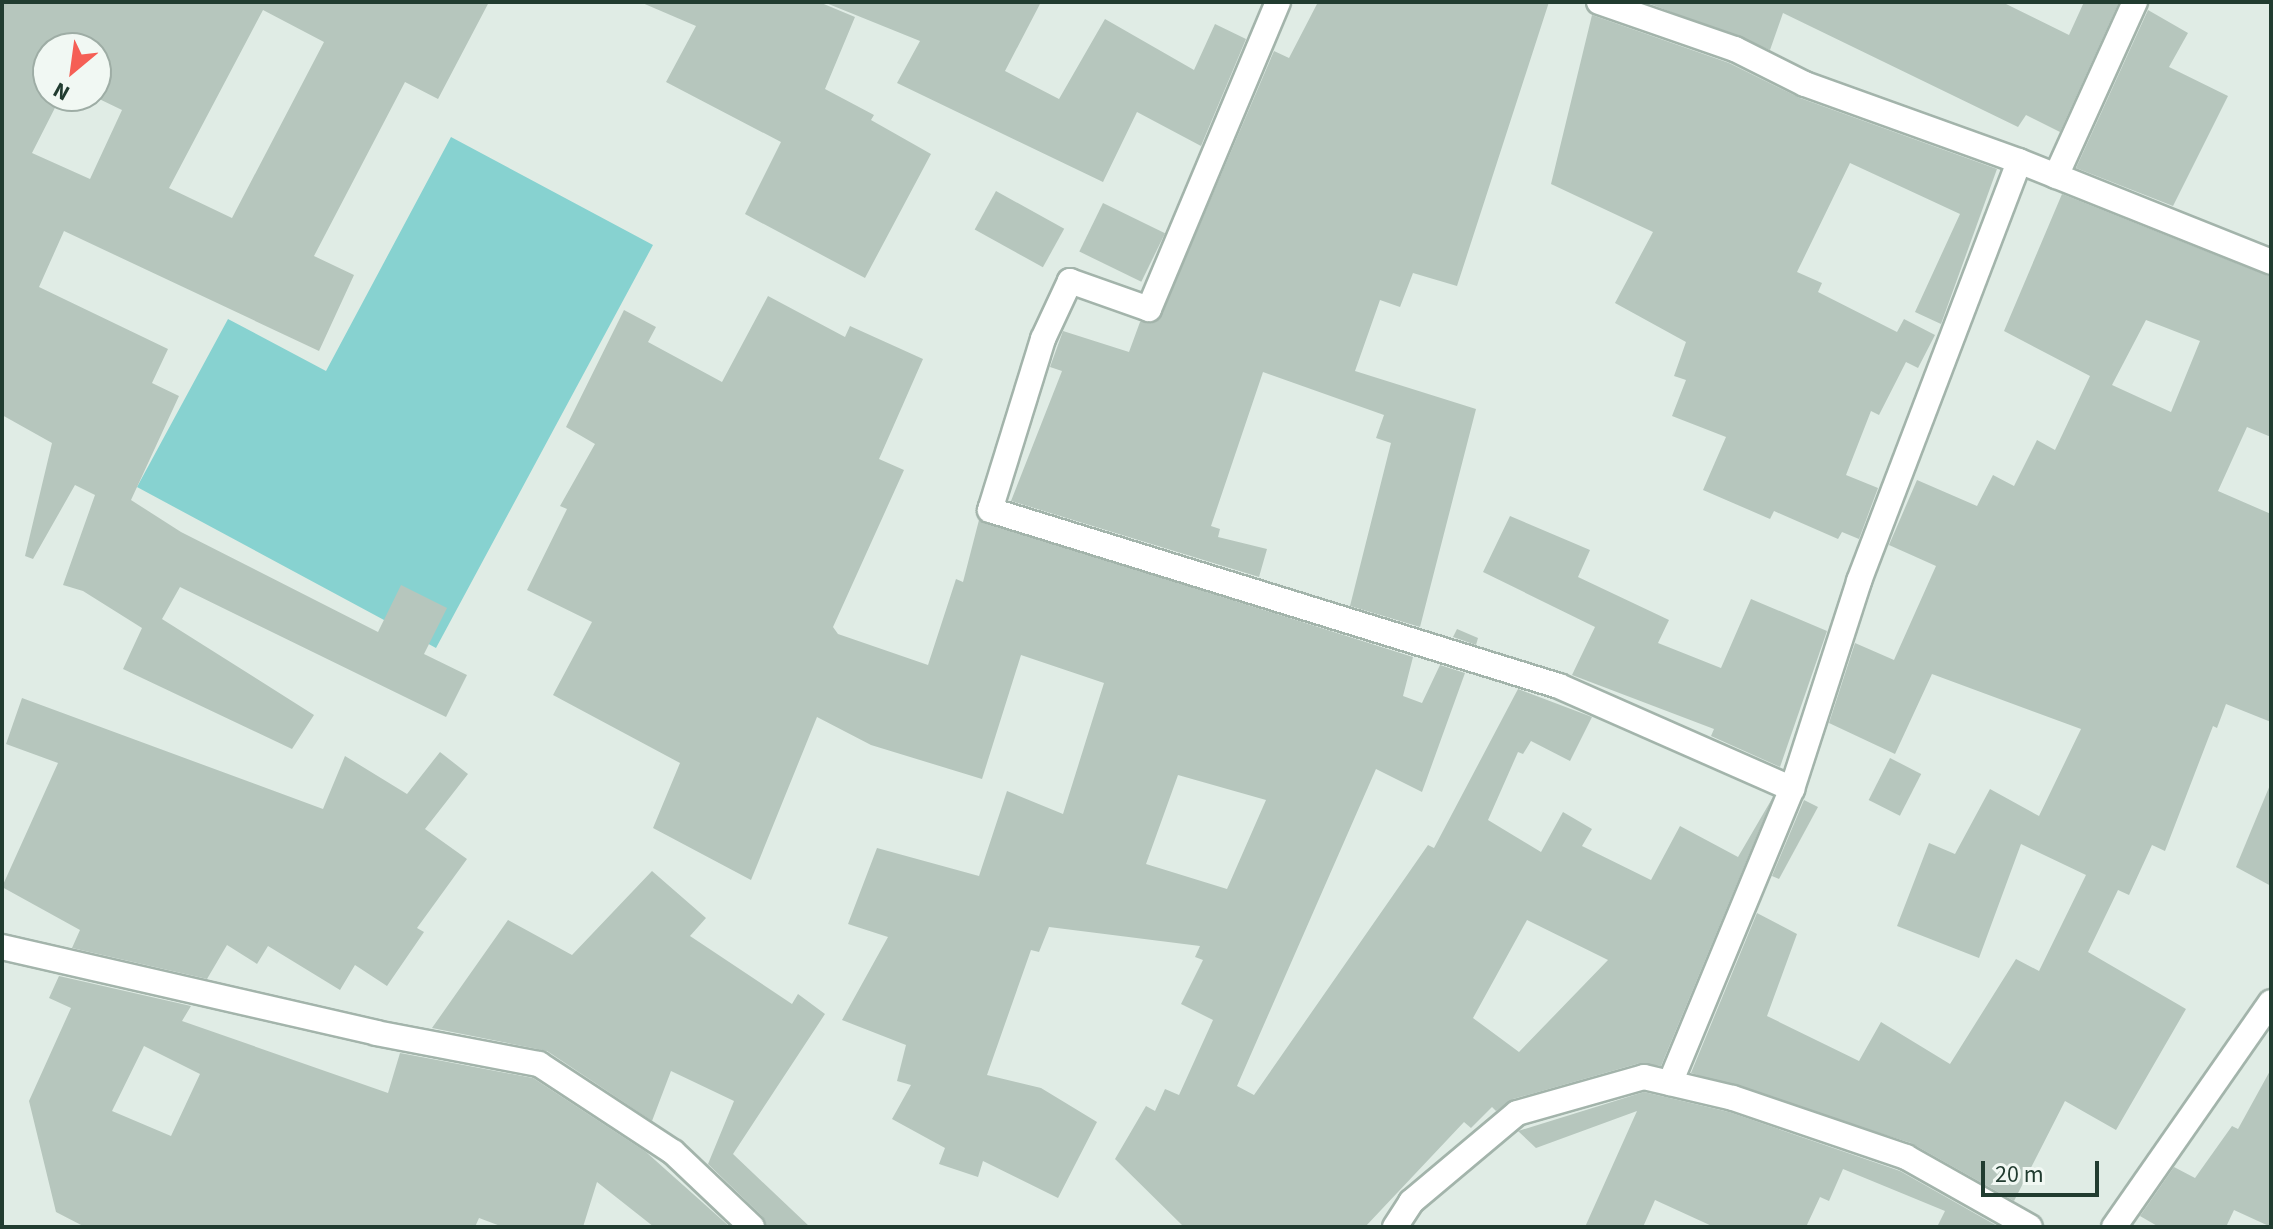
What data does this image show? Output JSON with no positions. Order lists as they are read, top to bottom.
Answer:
{
  "scale_bar": "20 m",
  "north": "bottom left"
}
